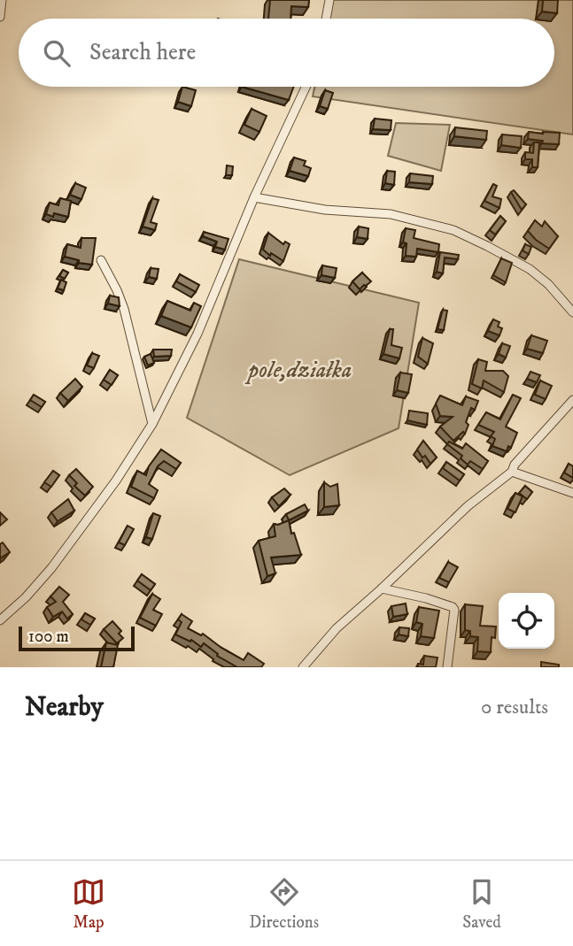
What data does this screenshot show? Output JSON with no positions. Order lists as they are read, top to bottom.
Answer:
{
  "parks": ["pole,działka"],
  "scale_bar": "100 m",
  "page": {
    "search": "Search here",
    "scale": "100 m",
    "heading": ["Nearby", "0 results"],
    "nav": ["Map", "Directions", "Saved"]
  }
}
